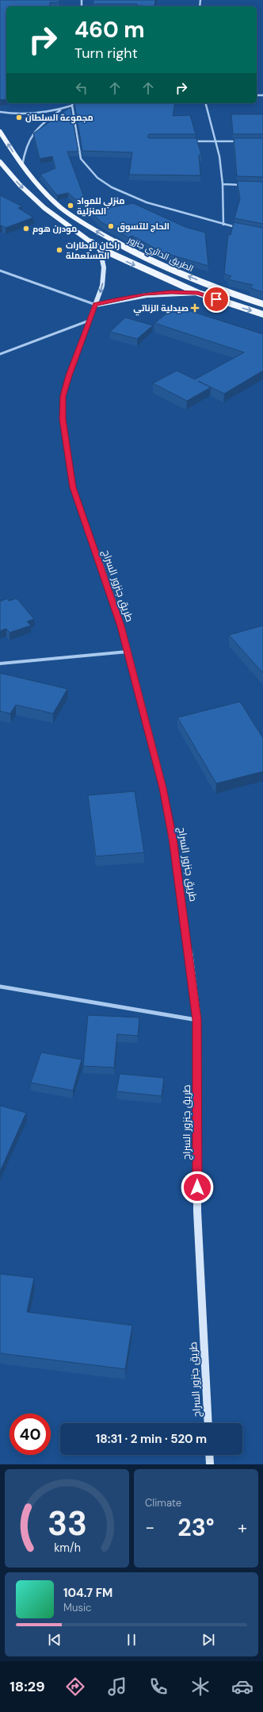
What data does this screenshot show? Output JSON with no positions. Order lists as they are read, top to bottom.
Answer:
{
  "streets": {
    "main road": ["الطريق الدائري جنزور"],
    "street": ["طريق جنزور السراج"]
  },
  "crossings": [
    ["الطريق الدائري جنزور", "طريق جنزور السراج"]
  ],
  "places": {
    "other": [
      "مجموعة السلطان",
      "منزلي للمواد المنزلية",
      "الحاج للتسوق",
      "مودرن هوم",
      "راكان للإطارات المستعملة"
    ],
    "health": ["صيدلية الزناتي"]
  },
  "page": {
    "turn": ["460 m", "Turn right"],
    "limit": "40",
    "trip": "18:31 · 2 min · 520 m",
    "tile": "Climate",
    "heat": ["−", "23°", "+"],
    "song": ["104.7 FM", "Music"],
    "tabs": "18:29",
    "gauge": ["33", "km/h"]
  }
}
